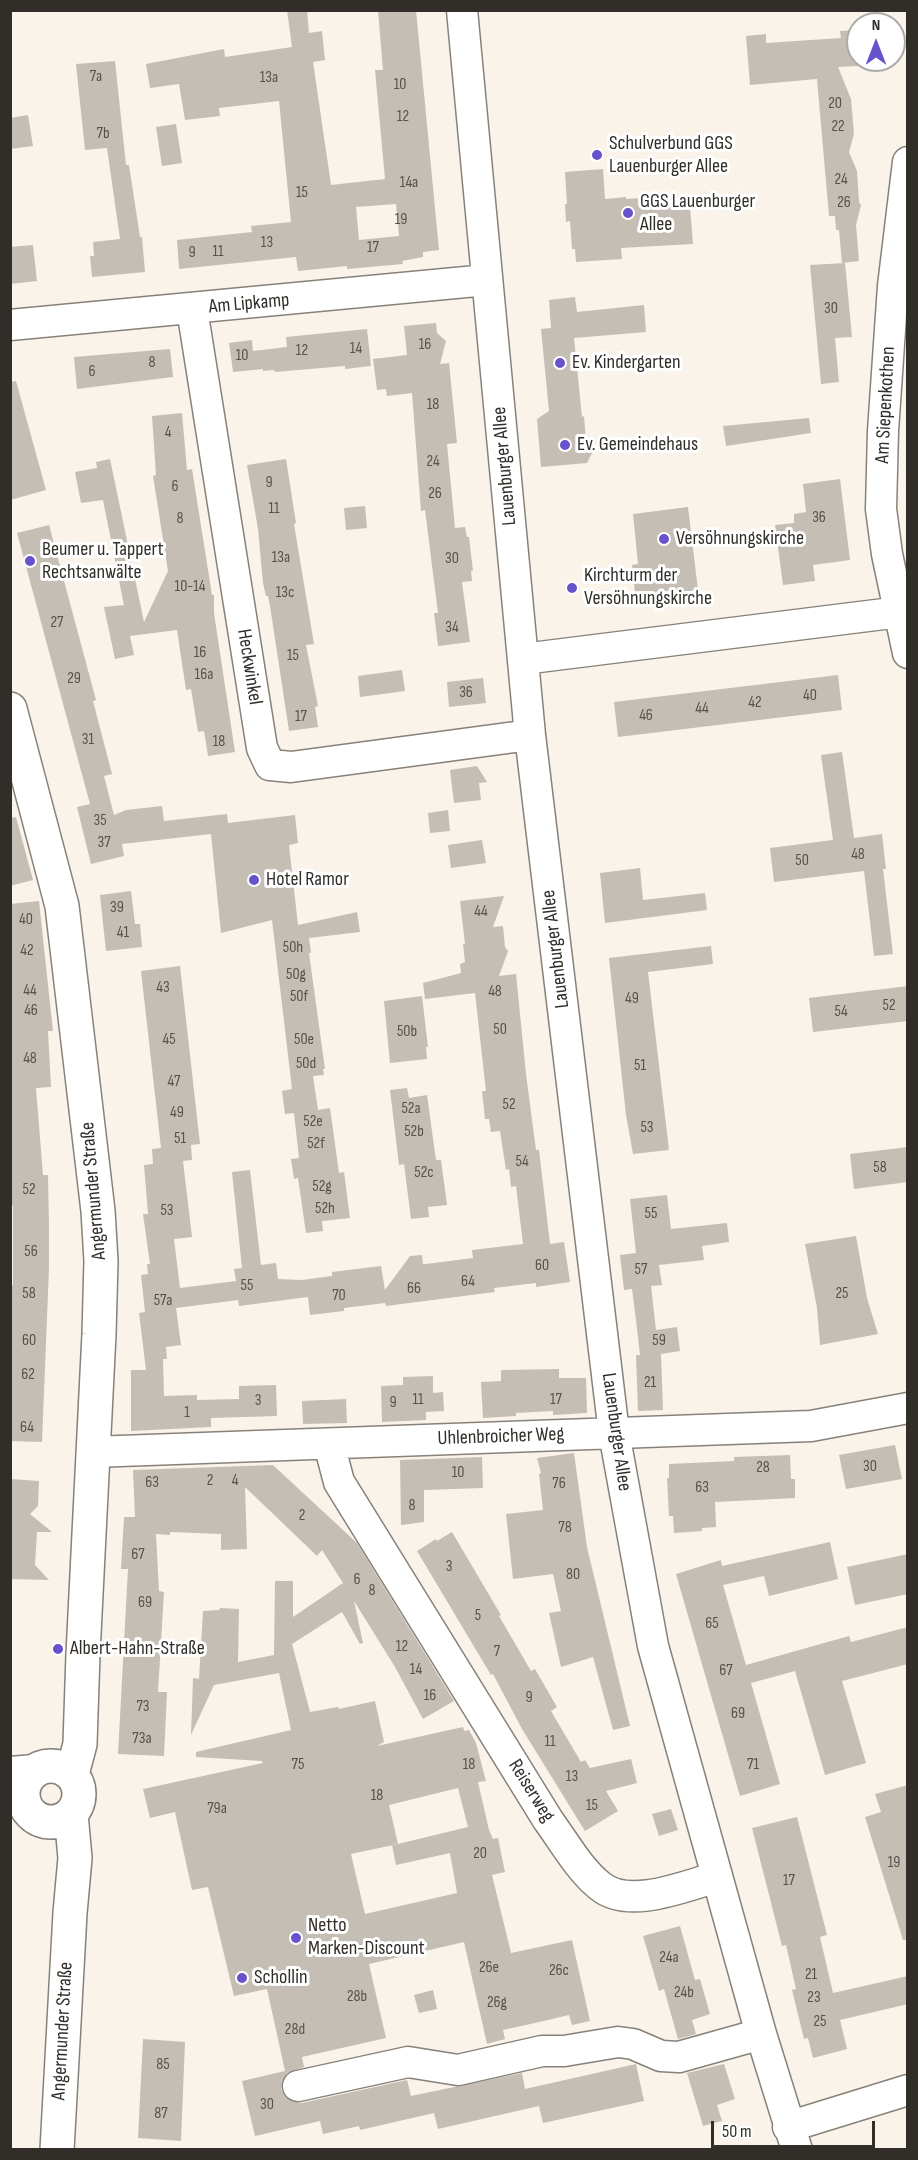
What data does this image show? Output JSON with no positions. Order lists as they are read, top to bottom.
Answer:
{
  "streets": {
    "main road": ["Angermunder Straße"],
    "street": [
      "Am Lipkamp",
      "Am Siepenkothen",
      "Lauenburger Allee",
      "Heckwinkel",
      "Uhlenbroicher Weg",
      "Reiserweg"
    ]
  },
  "crossings": [
    ["Am Lipkamp", "Lauenburger Allee"],
    ["Am Lipkamp", "Heckwinkel"],
    ["Lauenburger Allee", "Heckwinkel"],
    ["Lauenburger Allee", "Uhlenbroicher Weg"],
    ["Lauenburger Allee", "Reiserweg"],
    ["Angermunder Straße", "Uhlenbroicher Weg"],
    ["Uhlenbroicher Weg", "Reiserweg"]
  ],
  "places": [
    "Schulverbund GGS Lauenburger Allee",
    "GGS Lauenburger Allee",
    "Ev. Kindergarten",
    "Ev. Gemeindehaus",
    "Versöhnungskirche",
    "Beumer u. Tappert Rechtsanwälte",
    "Kirchturm der Versöhnungskirche",
    "Hotel Ramor",
    "Albert-Hahn-Straße",
    "Netto Marken-Discount",
    "Schollin"
  ],
  "house_numbers": [
    "7a",
    "13a",
    "10",
    "20",
    "12",
    "22",
    "7b",
    "24",
    "14a",
    "15",
    "26",
    "19",
    "13",
    "17",
    "11",
    "9",
    "30",
    "16",
    "14",
    "12",
    "10",
    "8",
    "6",
    "18",
    "4",
    "24",
    "9",
    "6",
    "26",
    "11",
    "36",
    "8",
    "13a",
    "30",
    "10-14",
    "13c",
    "27",
    "34",
    "16",
    "15",
    "16a",
    "29",
    "36",
    "40",
    "42",
    "44",
    "46",
    "17",
    "31",
    "18",
    "35",
    "37",
    "48",
    "50",
    "39",
    "44",
    "40",
    "41",
    "50h",
    "42",
    "50g",
    "43",
    "44",
    "48",
    "50f",
    "49",
    "52",
    "46",
    "54",
    "50",
    "50b",
    "45",
    "50e",
    "48",
    "50d",
    "51",
    "47",
    "52",
    "52a",
    "49",
    "52e",
    "53",
    "52b",
    "51",
    "52f",
    "54",
    "58",
    "52c",
    "52g",
    "52",
    "52h",
    "53",
    "55",
    "56",
    "60",
    "57",
    "64",
    "55",
    "66",
    "58",
    "25",
    "70",
    "57a",
    "60",
    "59",
    "62",
    "21",
    "11",
    "17",
    "3",
    "9",
    "1",
    "64",
    "30",
    "28",
    "10",
    "2",
    "4",
    "63",
    "76",
    "63",
    "8",
    "2",
    "78",
    "67",
    "3",
    "80",
    "6",
    "8",
    "69",
    "5",
    "65",
    "12",
    "7",
    "14",
    "67",
    "16",
    "9",
    "73",
    "69",
    "73a",
    "11",
    "75",
    "18",
    "71",
    "13",
    "18",
    "15",
    "79a",
    "20",
    "19",
    "17",
    "24a",
    "26e",
    "26c",
    "21",
    "24b",
    "28b",
    "23",
    "26g",
    "25",
    "28d",
    "85",
    "30",
    "87"
  ],
  "scale_bar": "50 m",
  "north": "top"
}
